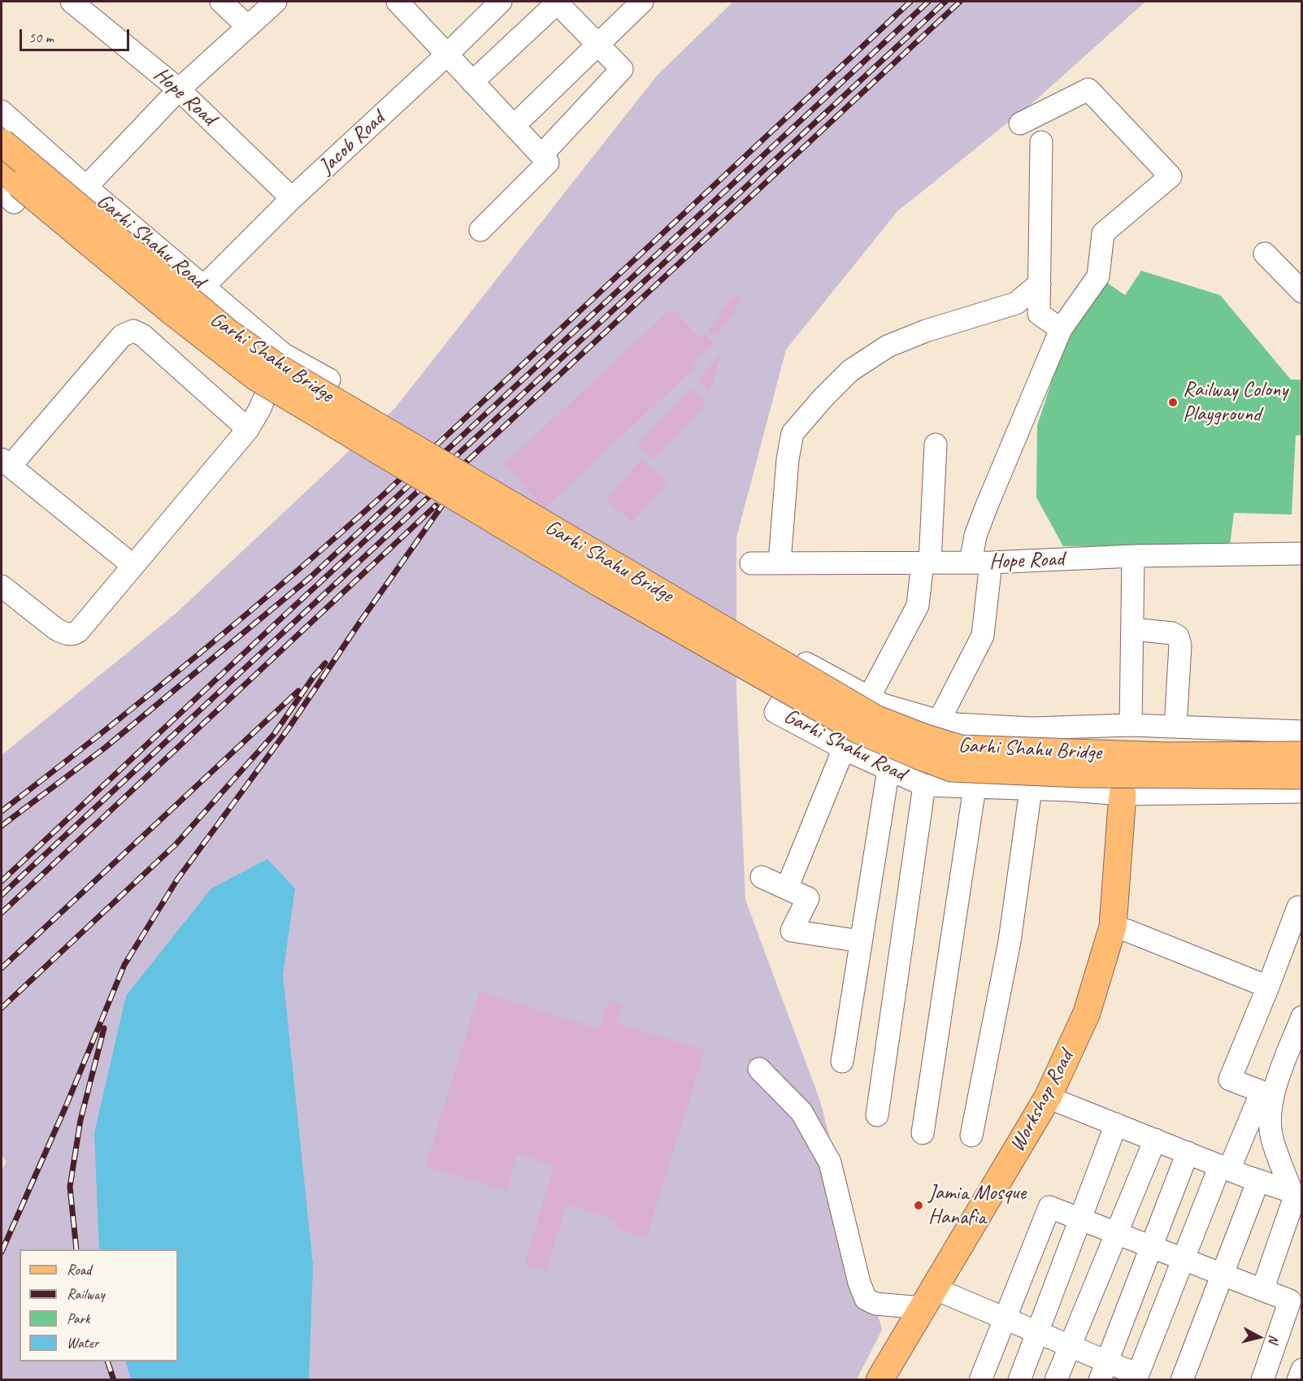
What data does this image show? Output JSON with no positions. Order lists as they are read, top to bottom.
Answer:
{
  "streets": {
    "main road": ["Garhi Shahu Bridge", "Workshop Road"],
    "street": ["Hope Road", "Jacob Road", "Garhi Shahu Road"]
  },
  "crossings": [
    ["Hope Road", "Jacob Road"],
    ["Jacob Road", "Garhi Shahu Road"],
    ["Garhi Shahu Road", "Workshop Road"]
  ],
  "places": ["Railway Colony Playground", "Jamia Mosque Hanafia"],
  "legend": [
    "Road",
    "Railway",
    "Park",
    "Water"
  ],
  "scale_bar": "50 m",
  "north": "right"
}
